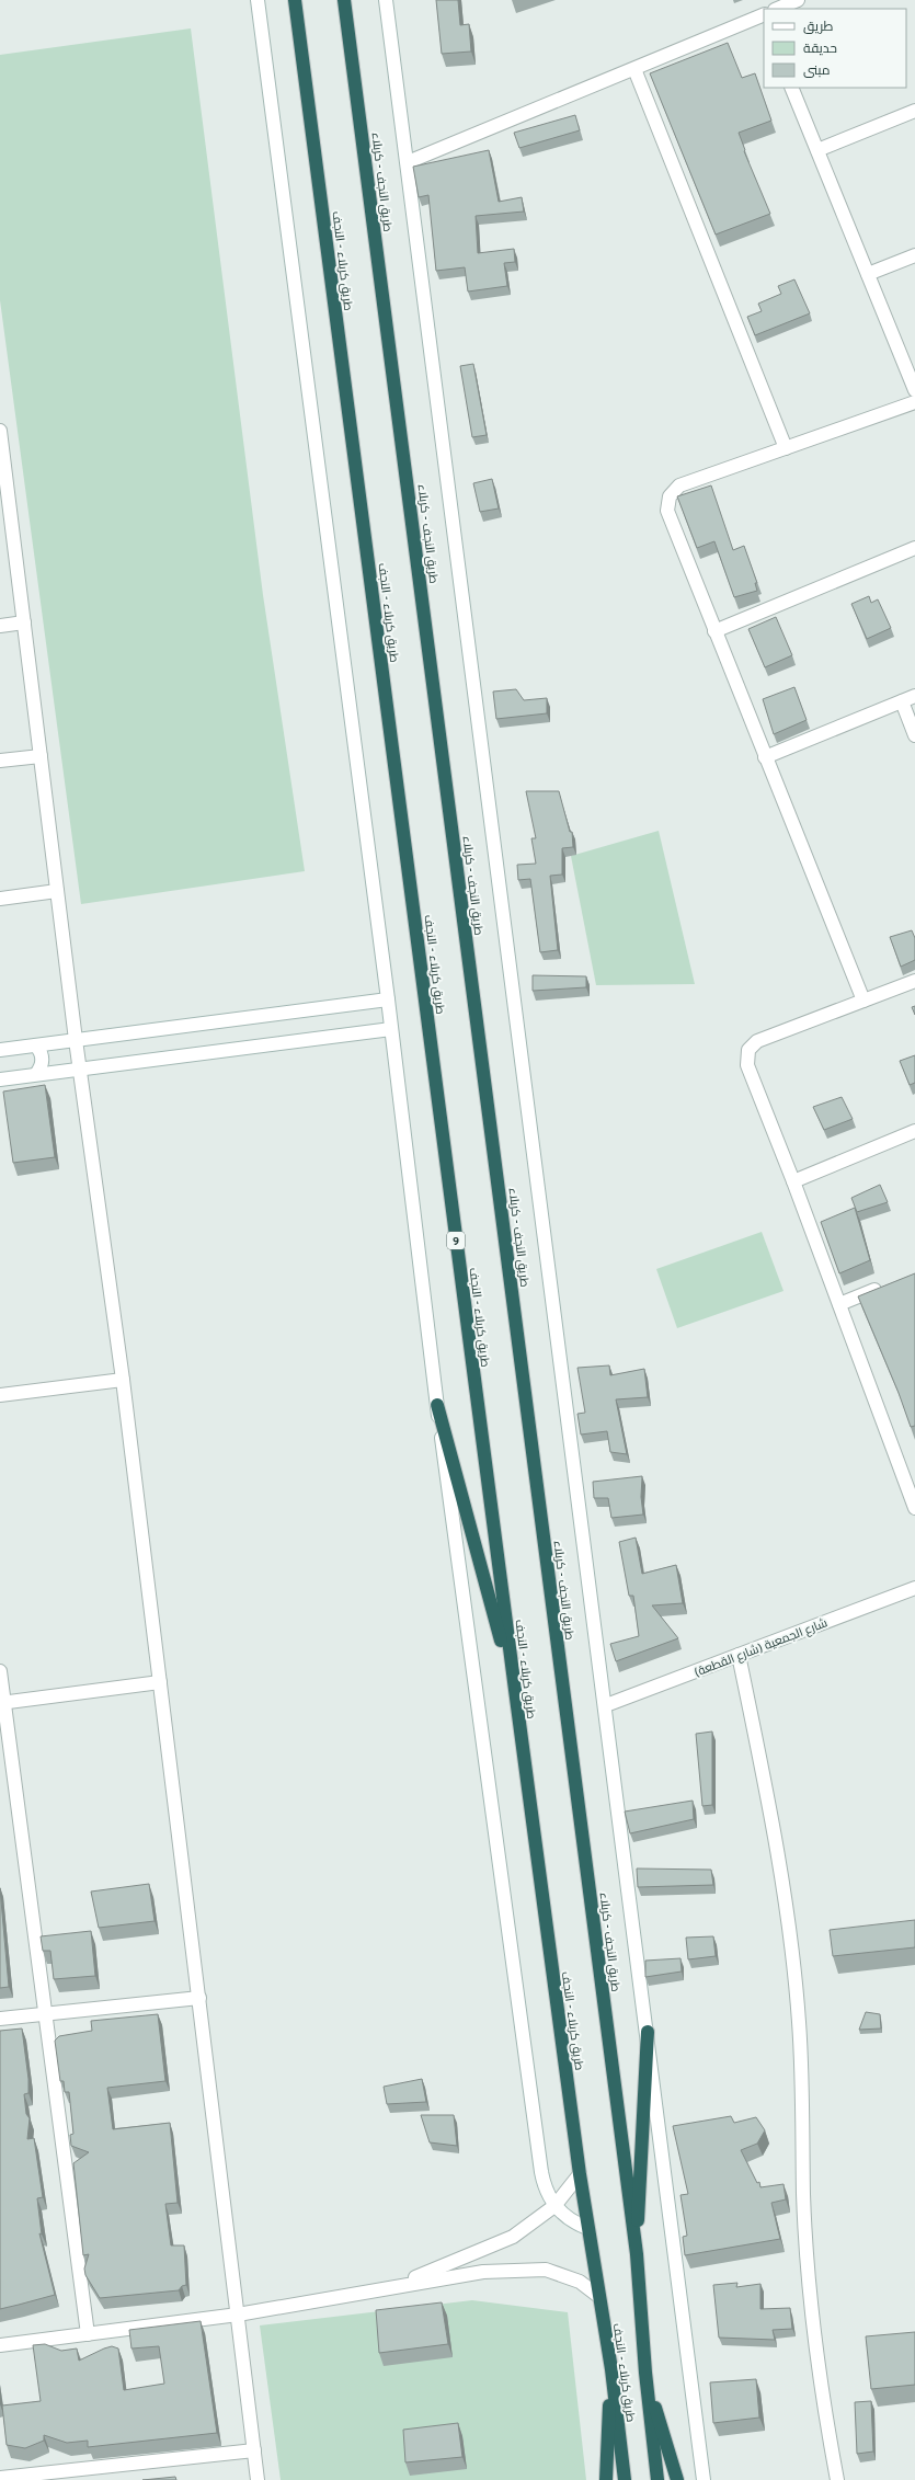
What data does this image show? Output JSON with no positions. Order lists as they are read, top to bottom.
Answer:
{
  "streets": {
    "highway": ["طريق النجف - کربلاء", "طريق کربلاء - النجف", "9"],
    "street": ["شارع الجمعية (شارع القطعة)"]
  },
  "legend": ["طريق", "حديقة", "مبنى"]
}
